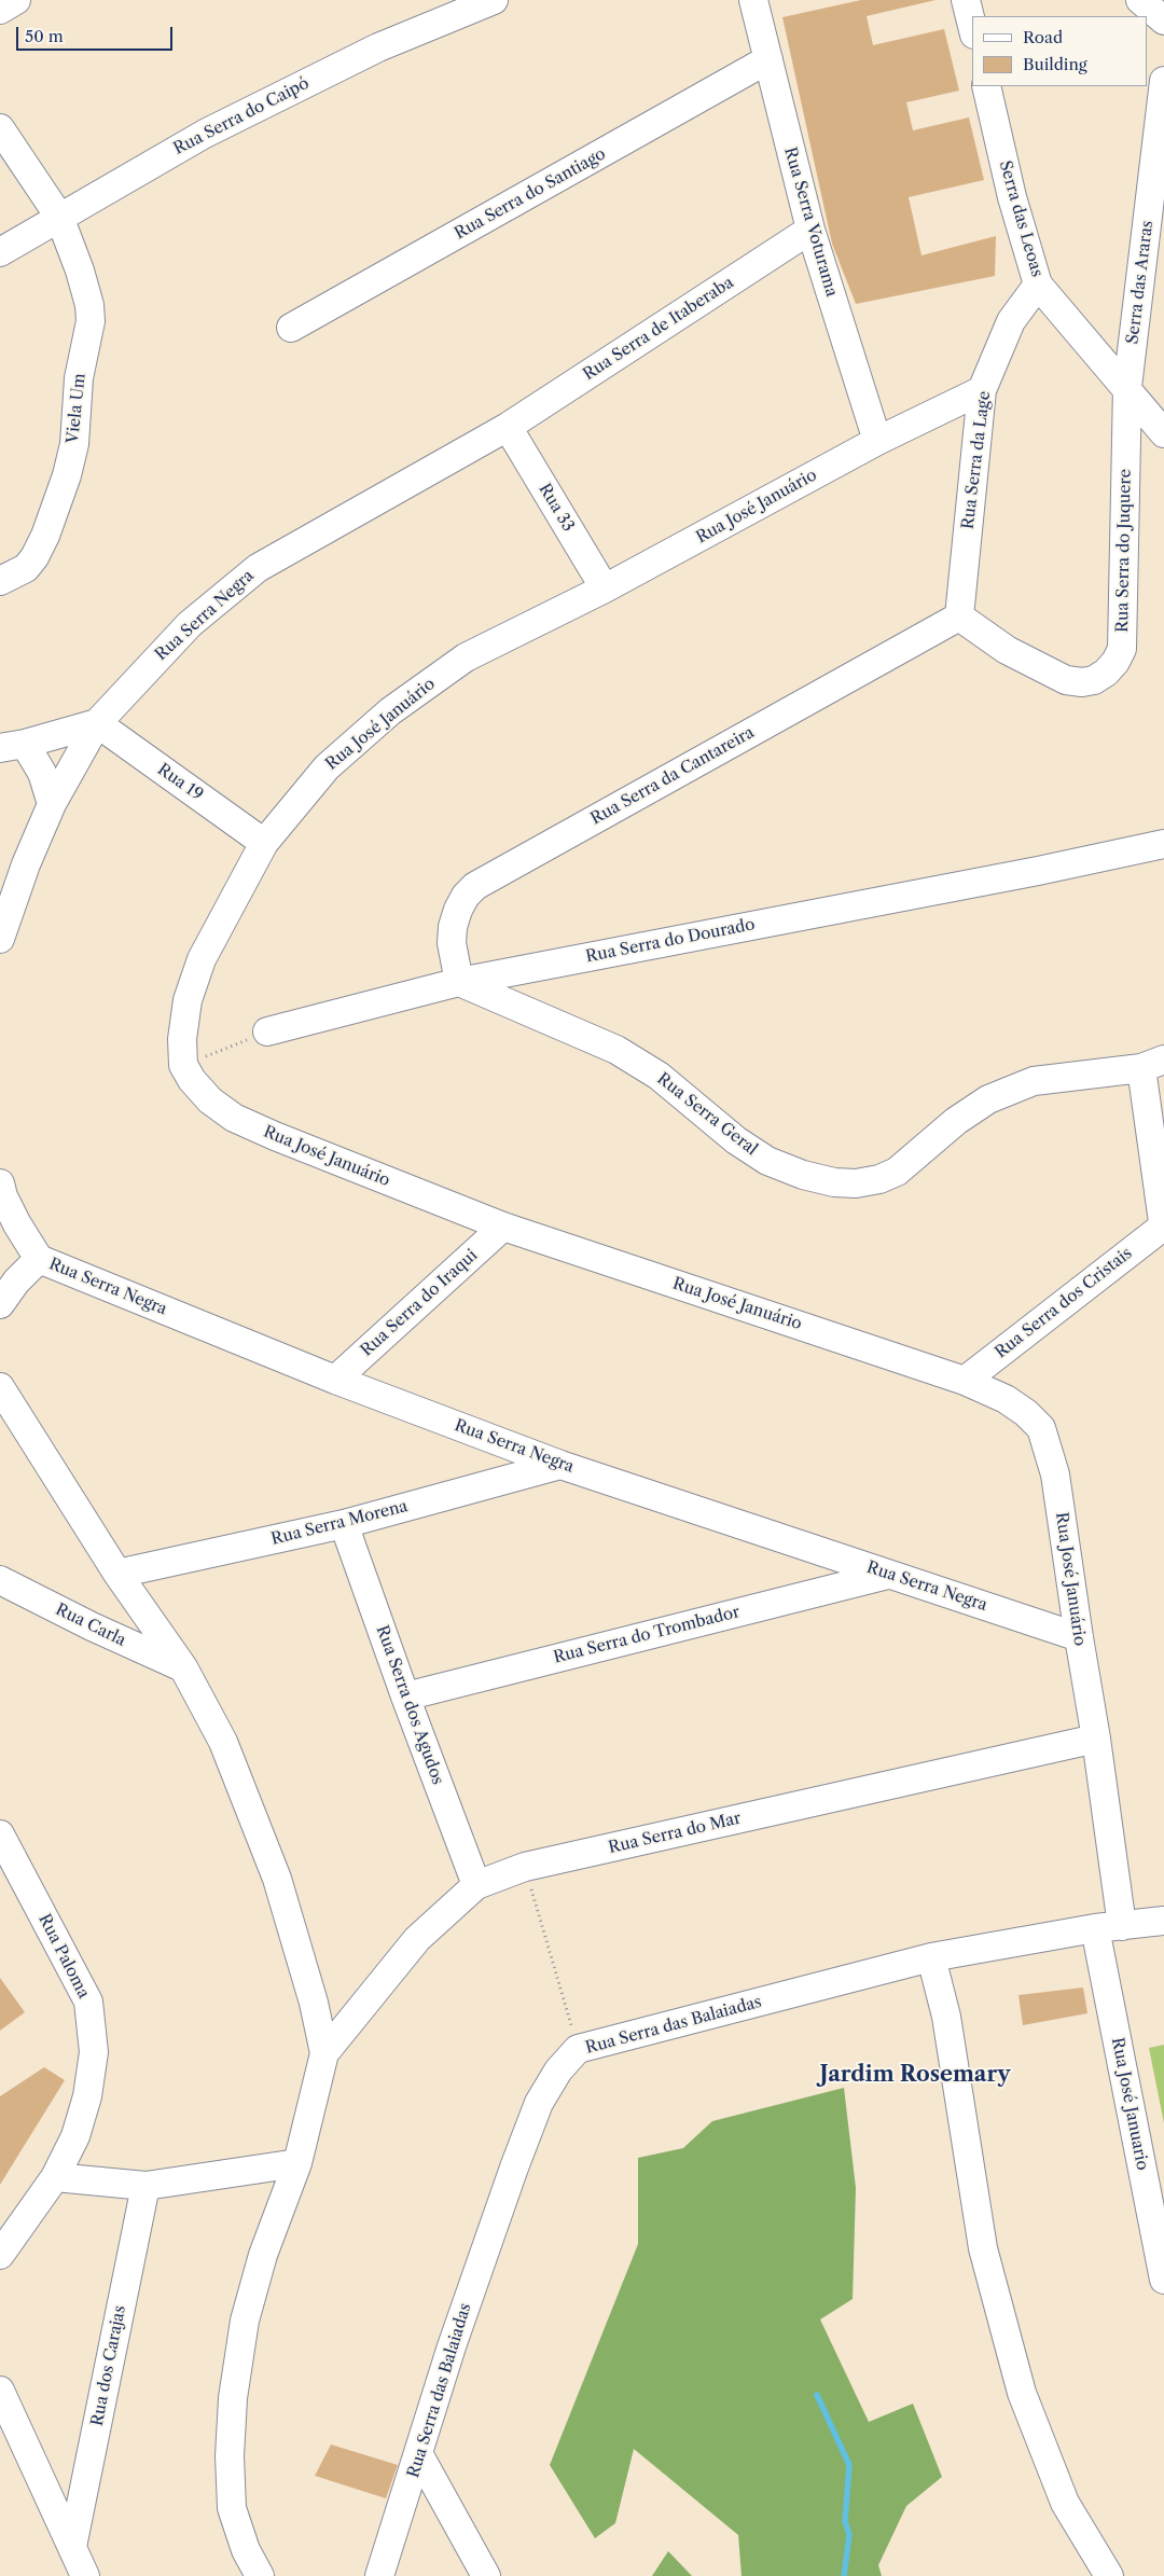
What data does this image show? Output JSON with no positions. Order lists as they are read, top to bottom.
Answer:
{
  "streets": {
    "street": [
      "Rua Serra do Caipó",
      "Rua Serra do Santiago",
      "Serra das Leoas",
      "Rua Serra Voturama",
      "Serra das Araras",
      "Rua Serra de Itaberaba",
      "Viela Um",
      "Rua Serra da Lage",
      "Rua José Januário",
      "Rua 33",
      "Rua Serra do Juquere",
      "Rua Serra Negra",
      "Rua Serra da Cantareira",
      "Rua 19",
      "Rua Serra do Dourado",
      "Rua Serra Geral",
      "Rua Serra do Iraqui",
      "Rua Serra dos Cristais",
      "Rua Serra Morena",
      "Rua Carla",
      "Rua Serra do Trombador",
      "Rua Serra dos Agudos",
      "Rua Serra do Mar",
      "Rua Paloma",
      "Rua Serra das Balaiadas",
      "Rua José Januario",
      "Rua dos Carajas"
    ]
  },
  "crossings": [
    ["Rua Serra do Caipó", "Viela Um"],
    ["Rua Serra do Santiago", "Rua Serra Voturama"],
    ["Serra das Leoas", "Serra das Araras"],
    ["Serra das Leoas", "Rua Serra da Lage"],
    ["Serra das Leoas", "Rua Serra do Juquere"],
    ["Rua Serra Voturama", "Rua Serra de Itaberaba"],
    ["Rua Serra Voturama", "Rua José Januário"],
    ["Serra das Araras", "Rua Serra do Juquere"],
    ["Rua Serra de Itaberaba", "Rua 33"],
    ["Rua Serra de Itaberaba", "Rua Serra Negra"],
    ["Rua Serra da Lage", "Rua José Januário"],
    ["Rua Serra da Lage", "Rua Serra do Juquere"],
    ["Rua Serra da Lage", "Rua Serra da Cantareira"],
    ["Rua José Januário", "Rua 33"],
    ["Rua José Januário", "Rua Serra Negra"],
    ["Rua José Januário", "Rua 19"],
    ["Rua José Januário", "Rua Serra do Iraqui"],
    ["Rua José Januário", "Rua Serra dos Cristais"],
    ["Rua José Januário", "Rua Serra do Mar"],
    ["Rua José Januário", "Rua Serra das Balaiadas"],
    ["Rua José Januário", "Rua José Januario"],
    ["Rua 33", "Rua Serra Negra"],
    ["Rua Serra do Juquere", "Rua Serra da Cantareira"],
    ["Rua Serra Negra", "Rua 19"],
    ["Rua Serra Negra", "Rua Serra do Iraqui"],
    ["Rua Serra Negra", "Rua Serra Morena"],
    ["Rua Serra Negra", "Rua Serra do Trombador"],
    ["Rua Serra da Cantareira", "Rua Serra do Dourado"],
    ["Rua Serra da Cantareira", "Rua Serra Geral"],
    ["Rua Serra do Dourado", "Rua Serra Geral"],
    ["Rua Serra Morena", "Rua Serra dos Agudos"],
    ["Rua Serra do Trombador", "Rua Serra dos Agudos"],
    ["Rua Serra dos Agudos", "Rua Serra do Mar"],
    ["Rua Serra das Balaiadas", "Rua José Januario"]
  ],
  "districts": ["Jardim Rosemary"],
  "legend": ["Road", "Building"],
  "scale_bar": "50 m"
}
